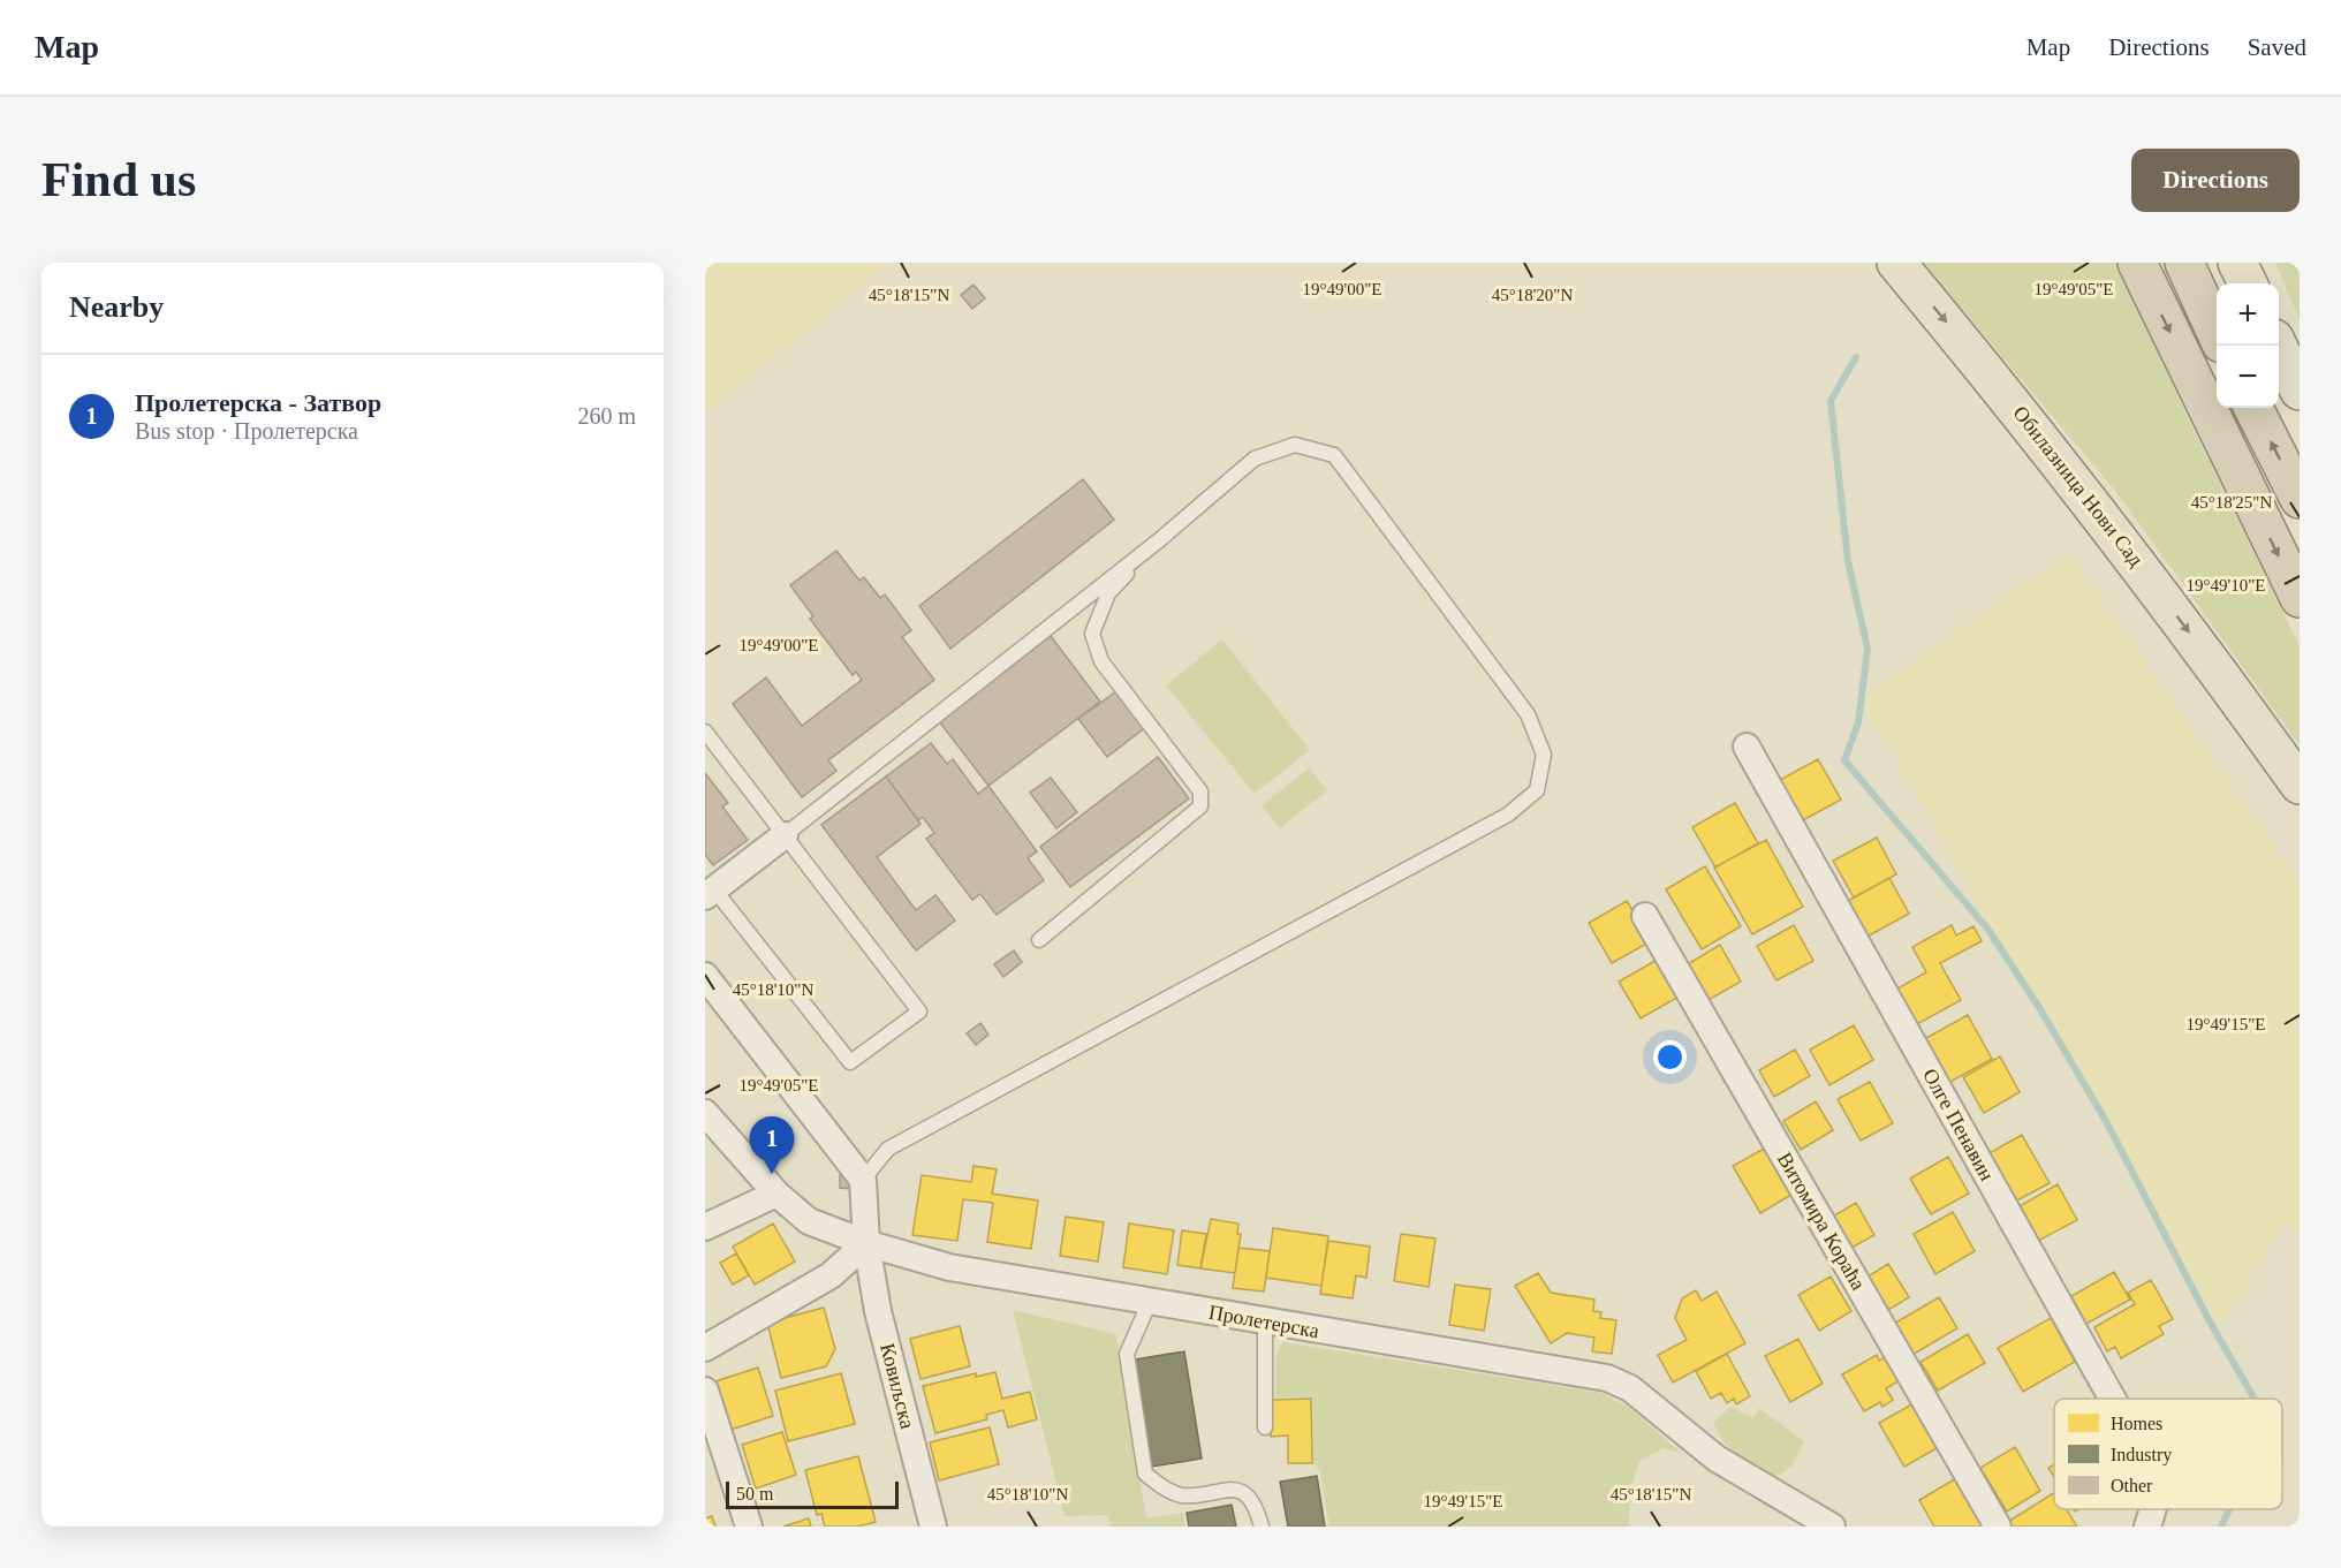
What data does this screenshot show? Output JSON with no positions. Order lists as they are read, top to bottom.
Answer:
{
  "streets": {
    "main road": ["Обилазница Нови Сад"],
    "street": [
      "Олге Пенавин",
      "Витомира Кораћа",
      "Пролетерска",
      "Ковиљска"
    ]
  },
  "crossings": [
    ["Пролетерска", "Ковиљска"]
  ],
  "one_way": ["Обилазница Нови Сад"],
  "legend": ["Homes", "Industry", "Other"],
  "scale_bar": "50 m",
  "page": {
    "header": "Map",
    "nav": ["Map", "Directions", "Saved"],
    "buttons": "Directions",
    "title": "Find us",
    "heading": "Nearby",
    "map_buttons": ["+", "−"],
    "list": [
      {
        "mark": "1",
        "name": "Пролетерска - Затвор",
        "note": "Bus stop · Пролетерска",
        "value": "260 m"
      }
    ],
    "pins": "1",
    "scale": "50 m"
  },
  "coordinates": [
    "19°49'00\"E",
    "19°49'05\"E",
    "45°18'15\"N",
    "45°18'20\"N",
    "45°18'25\"N",
    "19°49'10\"E",
    "45°18'10\"N",
    "19°49'15\"E"
  ]
}
